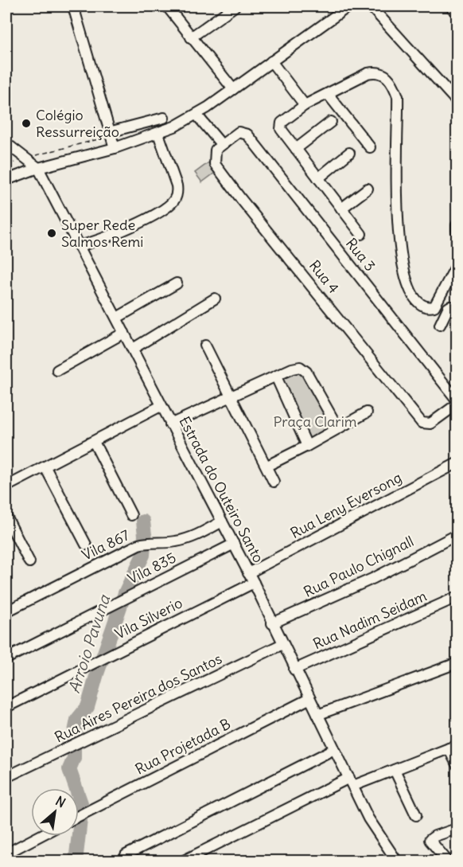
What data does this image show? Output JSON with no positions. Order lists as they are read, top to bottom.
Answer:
{
  "streets": {
    "street": [
      "Rua 3",
      "Rua 4",
      "Estrada do Outeiro Santo",
      "Rua Leny Eversong",
      "Vila 867",
      "Rua Paulo Chignall",
      "Vila 835",
      "Vila Silverio",
      "Rua Nadim Seidam",
      "Rua Aires Pereira dos Santos",
      "Rua Projetada B"
    ]
  },
  "crossings": [
    ["Rua 3", "Rua 4"],
    ["Estrada do Outeiro Santo", "Rua Leny Eversong"],
    ["Estrada do Outeiro Santo", "Vila 867"],
    ["Estrada do Outeiro Santo", "Rua Paulo Chignall"],
    ["Estrada do Outeiro Santo", "Vila 835"],
    ["Estrada do Outeiro Santo", "Vila Silverio"],
    ["Estrada do Outeiro Santo", "Rua Nadim Seidam"],
    ["Estrada do Outeiro Santo", "Rua Aires Pereira dos Santos"],
    ["Estrada do Outeiro Santo", "Rua Projetada B"]
  ],
  "water": ["Arroio Pavuna"],
  "parks": ["Praça Clarim"],
  "places": ["Colégio Ressurreição", "Super Rede Salmos Remi"],
  "north": "top right"
}
